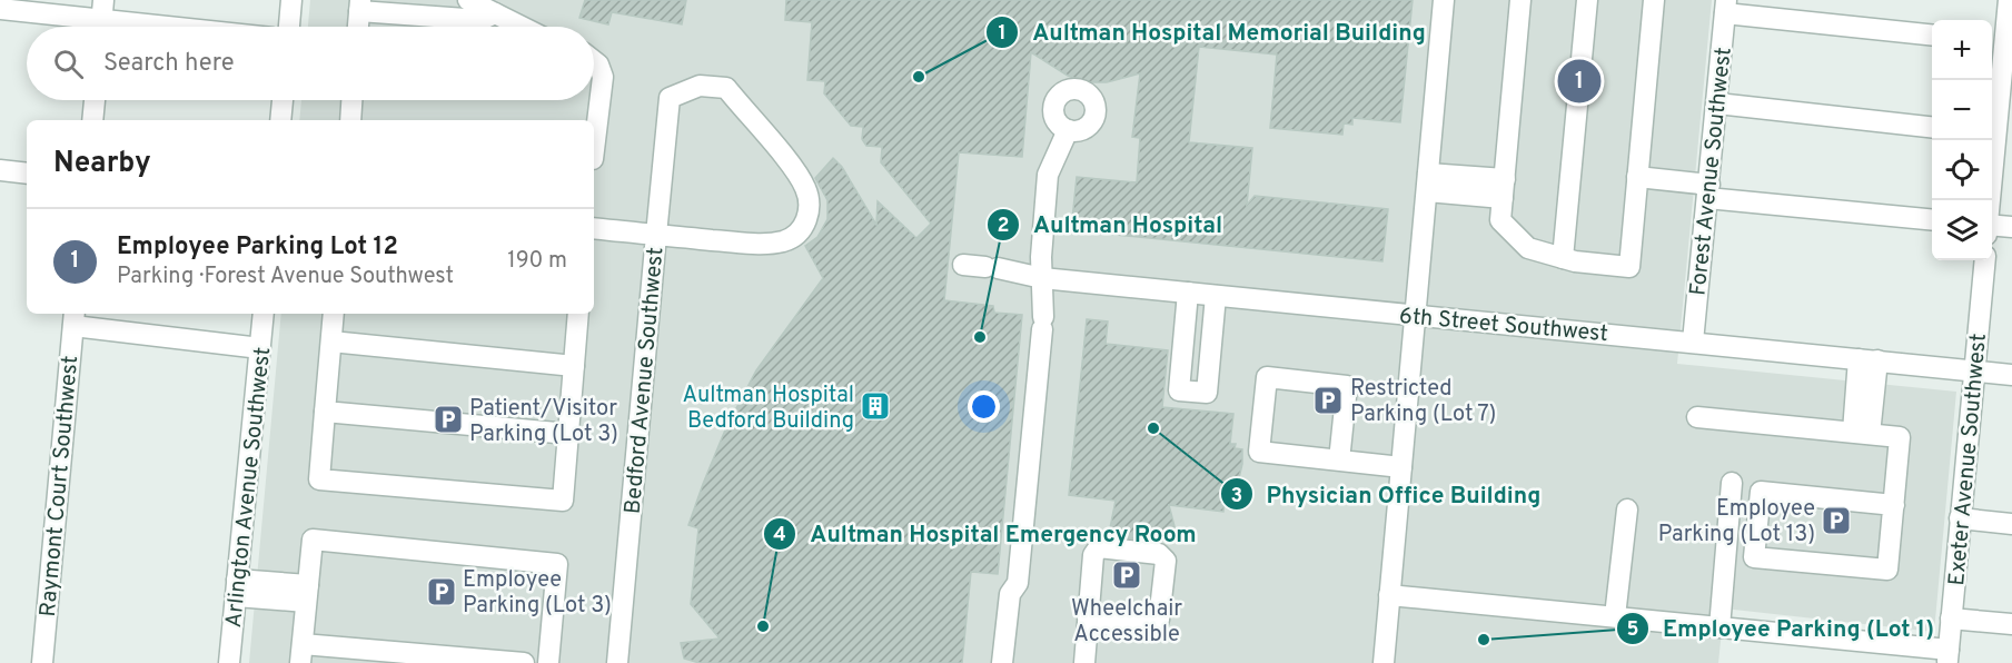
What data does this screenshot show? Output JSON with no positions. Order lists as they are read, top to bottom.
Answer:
{
  "streets": {
    "street": [
      "Forest Avenue Southwest",
      "6th Street Southwest",
      "Bedford Avenue Southwest",
      "Exeter Avenue Southwest",
      "Raymont Court Southwest",
      "Arlington Avenue Southwest"
    ]
  },
  "crossings": [
    ["Forest Avenue Southwest", "6th Street Southwest"],
    ["6th Street Southwest", "Exeter Avenue Southwest"]
  ],
  "places": {
    "other": [
      "Aultman Hospital Memorial Building",
      "Aultman Hospital",
      "Physician Office Building",
      "Aultman Hospital Emergency Room",
      "Employee Parking (Lot 1)"
    ],
    "parking": [
      "Restricted Parking (Lot 7)",
      "Patient/Visitor Parking (Lot 3)",
      "Employee Parking (Lot 13)",
      "Wheelchair Accessible",
      "Employee Parking (Lot 3)"
    ],
    "building": ["Aultman Hospital Bedford Building"]
  },
  "page": {
    "map_buttons": ["+", "−"],
    "search": "Search here",
    "pins": "1",
    "heading": "Nearby",
    "list": [
      {
        "mark": "1",
        "name": "Employee Parking Lot 12",
        "note": "Parking · Forest Avenue Southwest",
        "value": "190 m"
      }
    ]
  }
}
